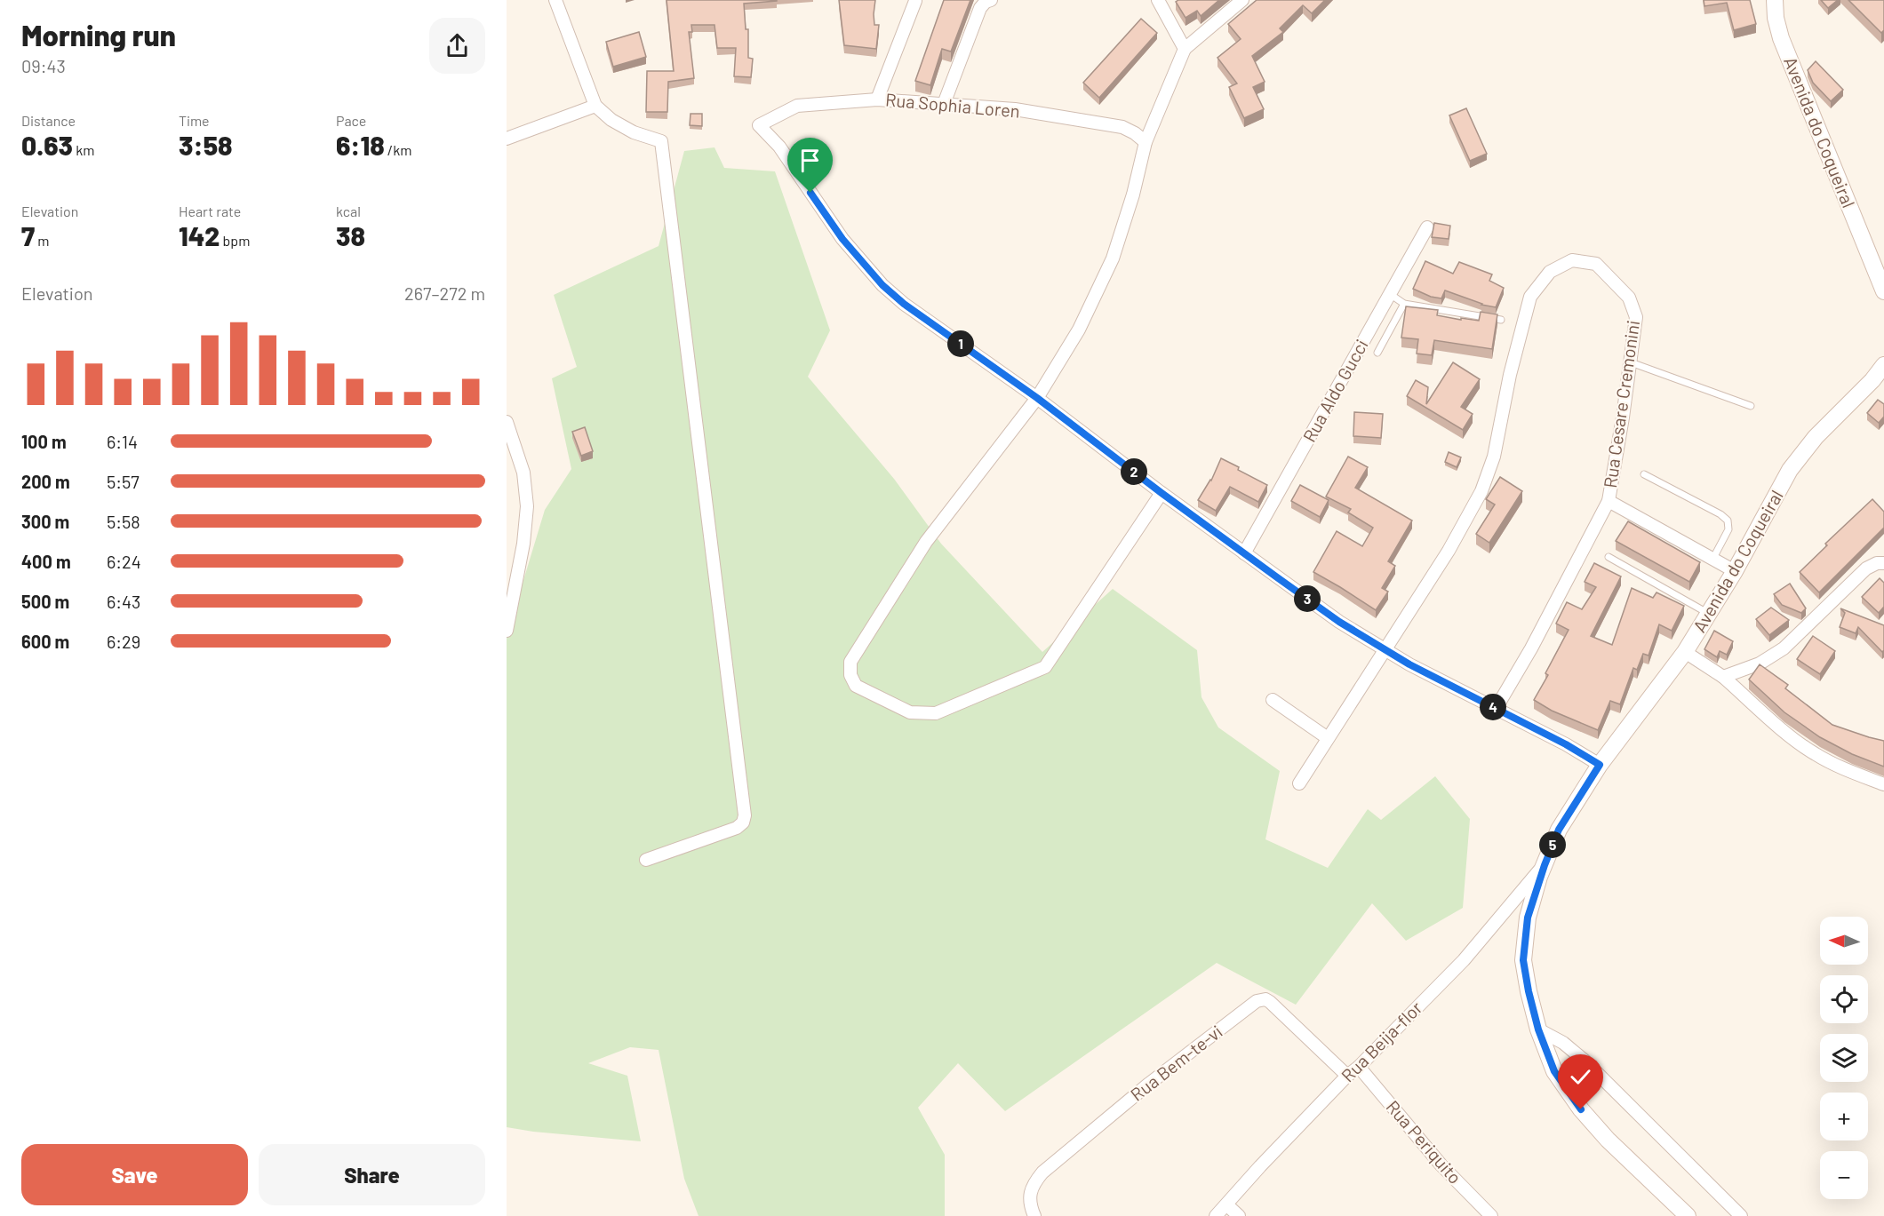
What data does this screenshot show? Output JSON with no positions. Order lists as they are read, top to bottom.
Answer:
{
  "streets": {
    "main road": ["Avenida do Coqueiral"],
    "street": [
      "Rua Sophia Loren",
      "Rua Aldo Gucci",
      "Rua Cesare Cremonini",
      "Rua Beija-flor",
      "Rua Bem-te-vi",
      "Rua Periquito"
    ]
  },
  "crossings": [
    ["Avenida do Coqueiral", "Rua Beija-flor"],
    ["Rua Beija-flor", "Rua Bem-te-vi"],
    ["Rua Beija-flor", "Rua Periquito"]
  ],
  "north": "left",
  "page": {
    "heading": ["Morning run", "09:43"],
    "stats": [
      ["Distance", "0.63 km"],
      ["Time", "3:58"],
      ["Pace", "6:18 /km"],
      ["Elevation", "7 m"],
      ["Heart rate", "142 bpm"],
      ["kcal", "38"]
    ],
    "chart": ["Elevation", "267–272 m"],
    "pins": [
      "1",
      "2",
      "3",
      "4",
      "5"
    ],
    "list": [
      {
        "name": "100 m",
        "note": "6:14"
      },
      {
        "name": "200 m",
        "note": "5:57"
      },
      {
        "name": "300 m",
        "note": "5:58"
      },
      {
        "name": "400 m",
        "note": "6:24"
      },
      {
        "name": "500 m",
        "note": "6:43"
      },
      {
        "name": "600 m",
        "note": "6:29"
      }
    ],
    "map_buttons": ["+", "−"],
    "buttons": ["Save", "Share"]
  }
}
